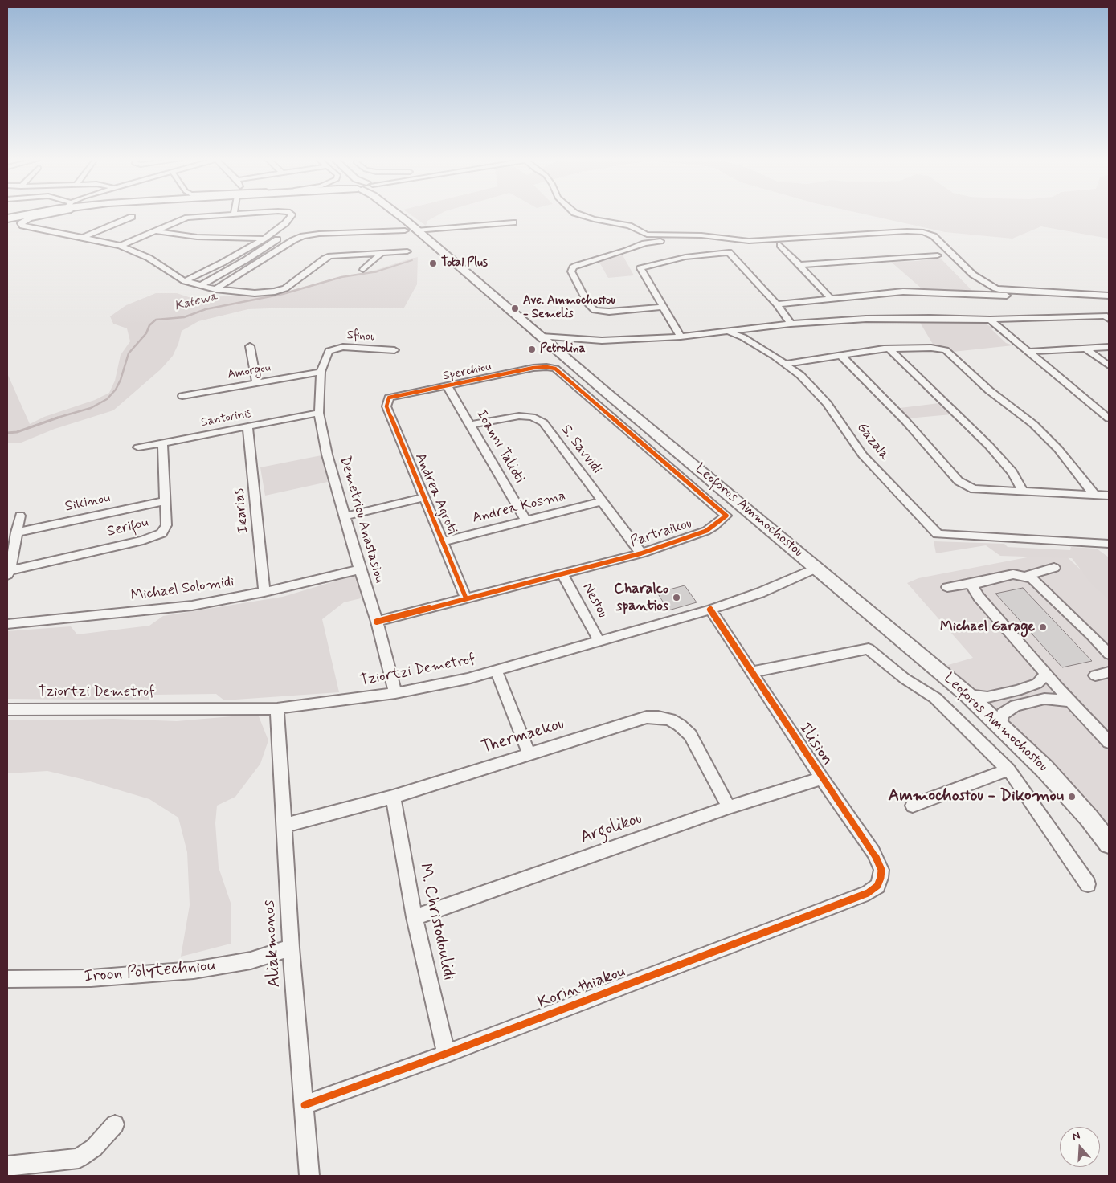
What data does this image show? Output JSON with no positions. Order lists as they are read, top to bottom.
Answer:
{
  "streets": {
    "main road": ["Leoforos Ammochostou"],
    "street": [
      "Sfinou",
      "Amorgou",
      "Sperchiou",
      "Santorinis",
      "Gazala",
      "Ioanni Talioti",
      "S. Savvidi",
      "Andrea Agroti",
      "Sikinou",
      "Andrea Kosma",
      "Ikarias",
      "Demetriou Anastasiou",
      "Serifou",
      "Partraikou",
      "Michael Solomidi",
      "Nestou",
      "Tziortzi Demetrof",
      "Thermaekou",
      "Ilision",
      "Argolikou",
      "M. Christodoulidi",
      "Aliakmonos",
      "Iroon Polytechniou",
      "Korinthiakou"
    ]
  },
  "crossings": [
    ["Sfinou", "Demetriou Anastasiou"],
    ["Amorgou", "Demetriou Anastasiou"],
    ["Sperchiou", "Ioanni Talioti"],
    ["Sperchiou", "Andrea Agroti"],
    ["Sperchiou", "Partraikou"],
    ["Santorinis", "Ikarias"],
    ["Santorinis", "Demetriou Anastasiou"],
    ["Santorinis", "Serifou"],
    ["Ioanni Talioti", "S. Savvidi"],
    ["Ioanni Talioti", "Andrea Kosma"],
    ["S. Savvidi", "Andrea Kosma"],
    ["S. Savvidi", "Partraikou"],
    ["Andrea Agroti", "Andrea Kosma"],
    ["Andrea Agroti", "Partraikou"],
    ["Sikinou", "Serifou"],
    ["Ikarias", "Michael Solomidi"],
    ["Leoforos Ammochostou", "Tziortzi Demetrof"],
    ["Demetriou Anastasiou", "Partraikou"],
    ["Demetriou Anastasiou", "Michael Solomidi"],
    ["Demetriou Anastasiou", "Tziortzi Demetrof"],
    ["Partraikou", "Nestou"],
    ["Nestou", "Tziortzi Demetrof"],
    ["Tziortzi Demetrof", "Ilision"],
    ["Tziortzi Demetrof", "Aliakmonos"],
    ["Thermaekou", "Argolikou"],
    ["Thermaekou", "M. Christodoulidi"],
    ["Thermaekou", "Aliakmonos"],
    ["Ilision", "Argolikou"],
    ["Ilision", "Korinthiakou"],
    ["Argolikou", "M. Christodoulidi"],
    ["M. Christodoulidi", "Korinthiakou"],
    ["Aliakmonos", "Iroon Polytechniou"],
    ["Aliakmonos", "Korinthiakou"]
  ],
  "water": ["Katewa"],
  "places": [
    "Total Plus",
    "Ave. Ammochostou - Semelis",
    "Petrolina",
    "Charalco spantios",
    "Michael Garage",
    "Ammochostou - Dikomou"
  ],
  "north": "top"
}
